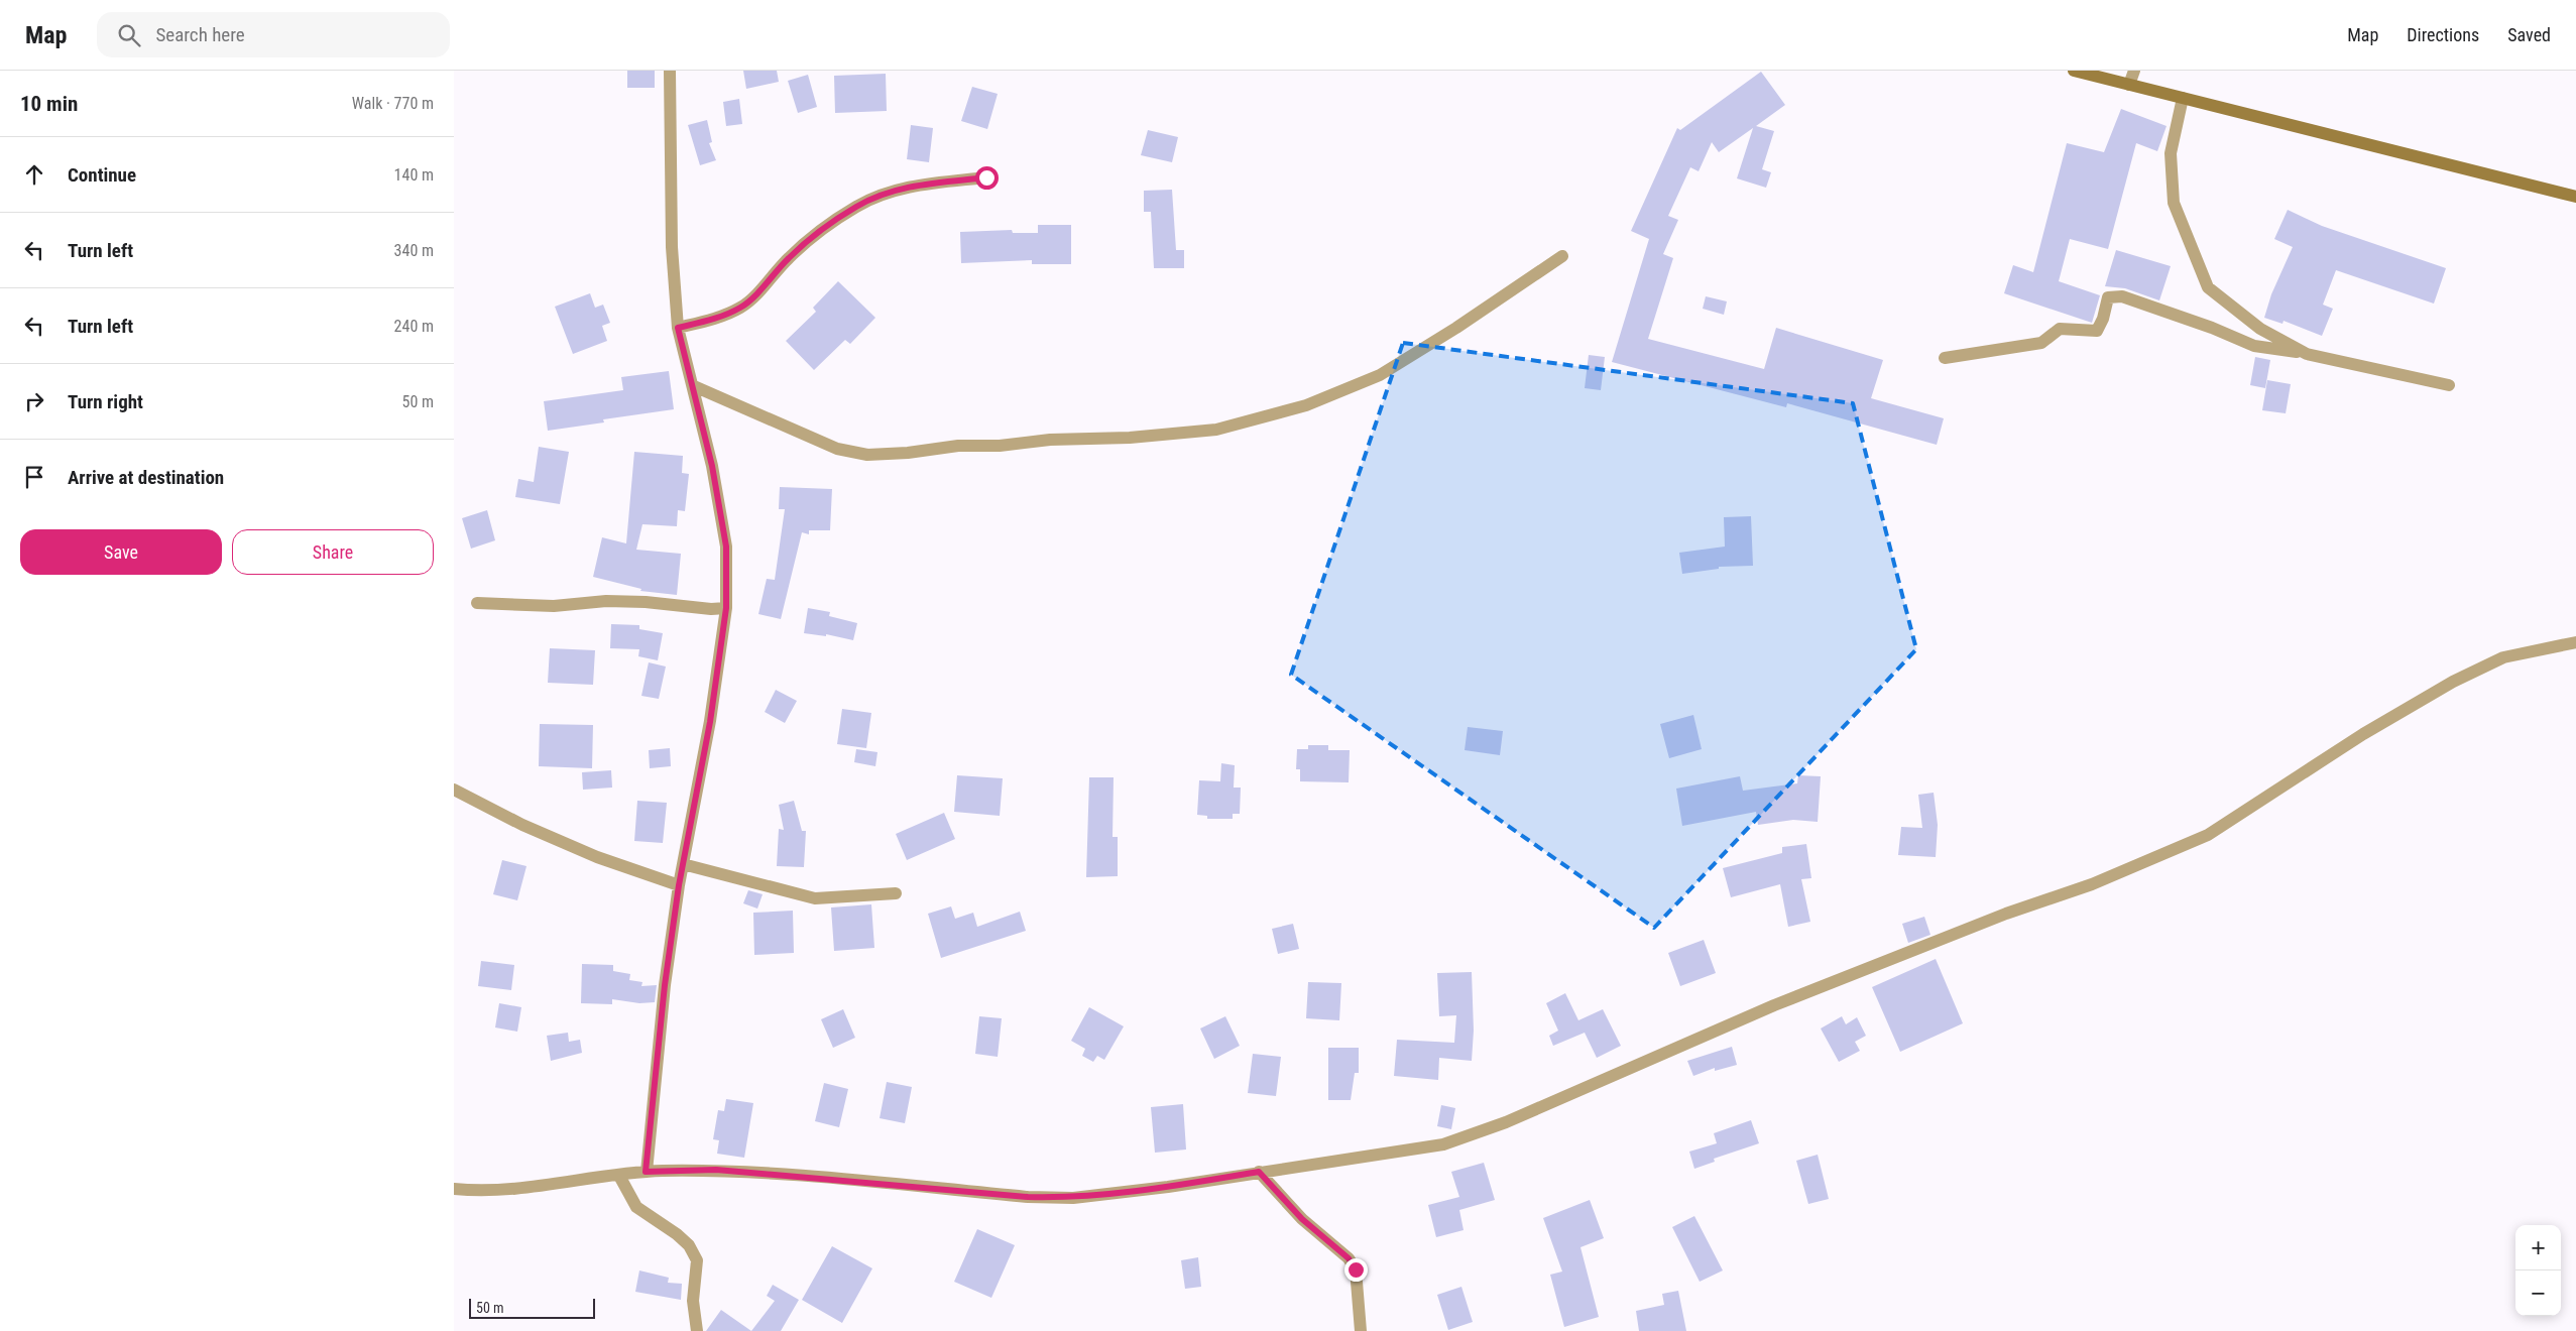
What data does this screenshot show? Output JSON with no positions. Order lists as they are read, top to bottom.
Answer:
{
  "scale_bar": "50 m",
  "page": {
    "header": "Map",
    "search": "Search here",
    "nav": ["Map", "Directions", "Saved"],
    "heading": ["10 min", "Walk · 770 m"],
    "list": [
      ["Continue", "140 m"],
      ["Turn left", "340 m"],
      ["Turn left", "240 m"],
      ["Turn right", "50 m"],
      "Arrive at destination"
    ],
    "buttons": ["Save", "Share"],
    "map_buttons": ["+", "−"],
    "scale": "50 m"
  }
}
